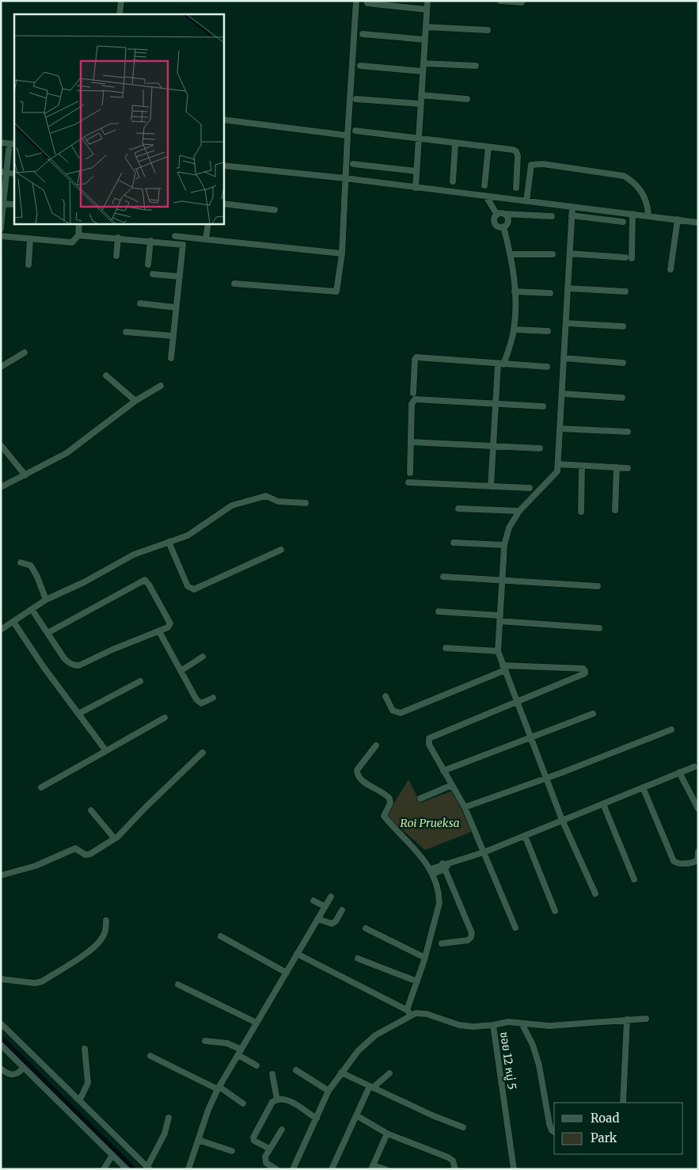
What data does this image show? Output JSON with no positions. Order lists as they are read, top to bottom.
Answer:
{
  "streets": {
    "street": ["ซอย 12 หมู่ 5"]
  },
  "parks": ["Roi Prueksa"],
  "legend": ["Road", "Park"]
}
